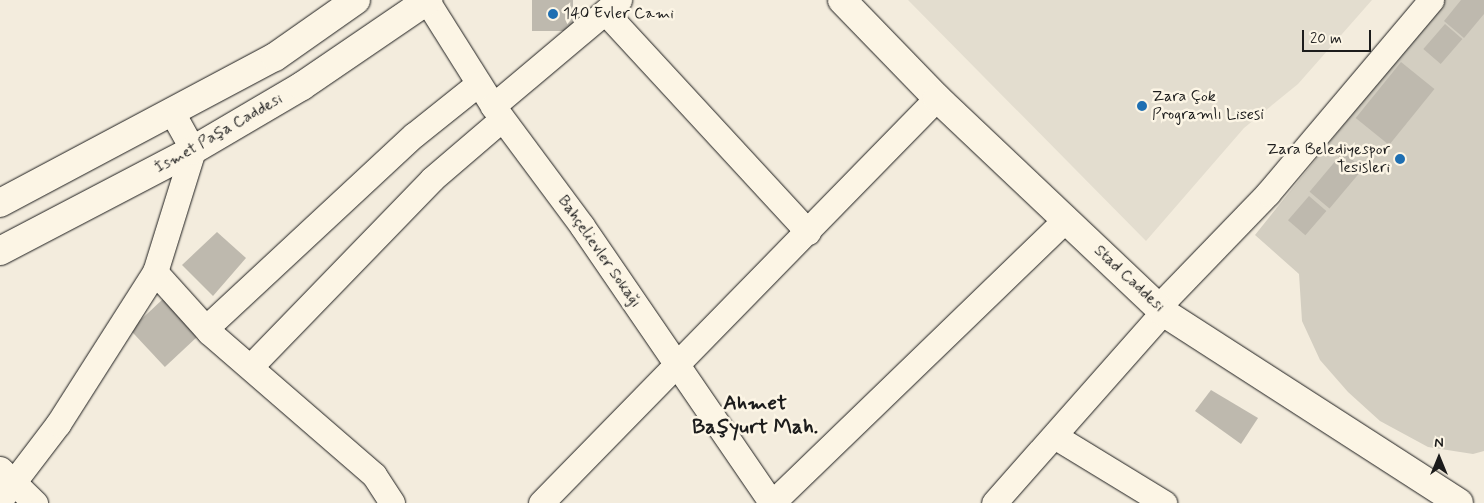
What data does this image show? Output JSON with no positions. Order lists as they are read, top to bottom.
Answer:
{
  "streets": {
    "main road": ["İsmet Paşa Caddesi", "Stad Caddesi"],
    "street": ["Bahçelievler Sokağı"]
  },
  "crossings": [
    ["İsmet Paşa Caddesi", "Bahçelievler Sokağı"]
  ],
  "districts": ["Ahmet Başyurt Mah."],
  "places": ["140 Evler Cami", "Zara Çok Programlı Lisesi", "Zara Belediyespor Tesisleri"],
  "scale_bar": "20 m",
  "north": "top"
}
